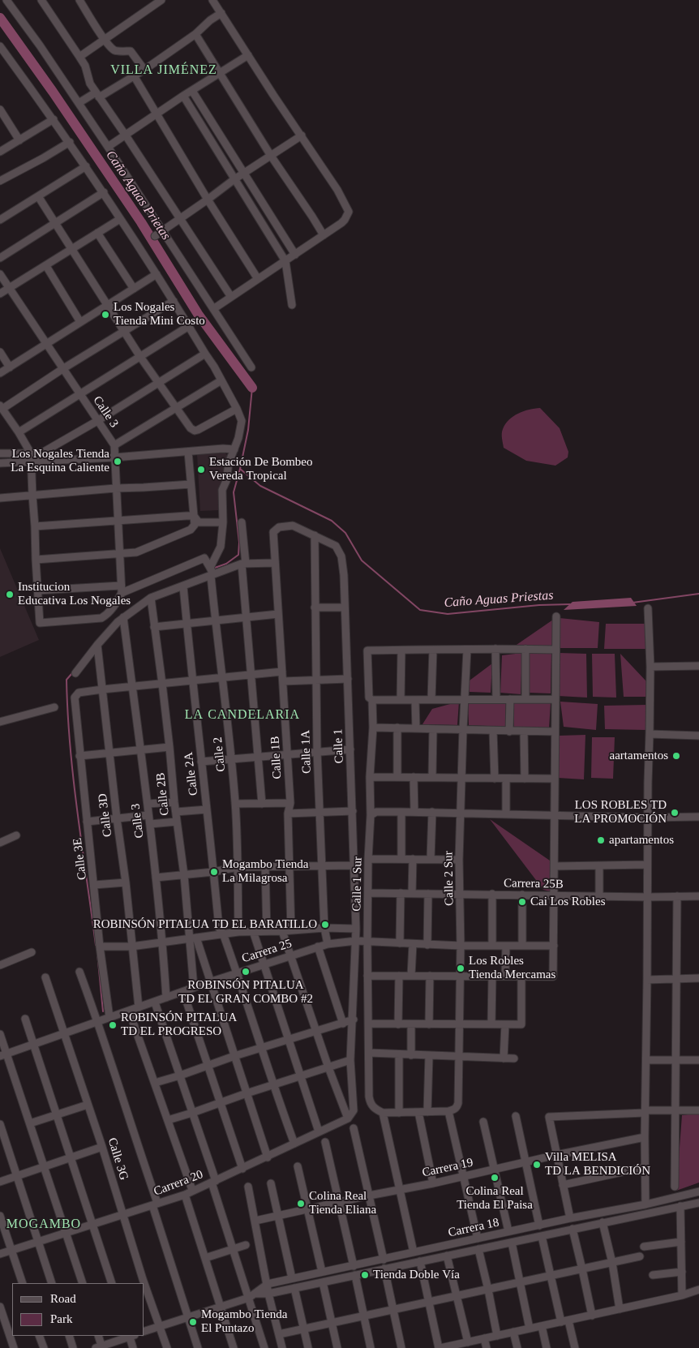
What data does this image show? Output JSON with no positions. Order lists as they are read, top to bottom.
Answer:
{
  "streets": {
    "street": [
      "Calle 3",
      "Calle 1",
      "Calle 1A",
      "Calle 2",
      "Calle 1B",
      "Calle 2A",
      "Calle 2B",
      "Calle 3D",
      "Calle 3E",
      "Calle 2 Sur",
      "Calle 1 Sur",
      "Carrera 25B",
      "Carrera 25",
      "Calle 3G",
      "Carrera 19",
      "Carrera 20",
      "Carrera 18"
    ]
  },
  "crossings": [
    ["Calle 3", "Carrera 25"],
    ["Calle 1", "Calle 1A"],
    ["Calle 1", "Calle 1B"],
    ["Calle 1", "Calle 1 Sur"],
    ["Calle 1", "Carrera 25"],
    ["Calle 1A", "Carrera 25"],
    ["Calle 2B", "Carrera 25"],
    ["Calle 3D", "Calle 3E"],
    ["Calle 3D", "Carrera 25"],
    ["Calle 3E", "Carrera 25"],
    ["Calle 2 Sur", "Carrera 25B"],
    ["Calle 2 Sur", "Carrera 25"],
    ["Calle 1 Sur", "Carrera 25B"],
    ["Calle 1 Sur", "Carrera 25"],
    ["Carrera 25", "Calle 3G"],
    ["Calle 3G", "Carrera 20"],
    ["Calle 3G", "Carrera 18"]
  ],
  "districts": ["VILLA JIMÉNEZ", "LA CANDELARIA", "MOGAMBO"],
  "water": ["Caño Aguas Prietas", "Caño Aguas Priestas"],
  "places": [
    "Los Nogales Tienda Mini Costo",
    "Los Nogales Tienda La Esquina Caliente",
    "Estación De Bombeo Vereda Tropical",
    "Institucion Educativa Los Nogales",
    "aartamentos",
    "LOS ROBLES TD LA PROMOCIÓN",
    "apartamentos",
    "Mogambo Tienda La Milagrosa",
    "Cai Los Robles",
    "ROBINSÓN PITALUA TD EL BARATILLO",
    "Los Robles Tienda Mercamas",
    "ROBINSÓN PITALUA TD EL GRAN COMBO #2",
    "ROBINSÓN PITALUA TD EL PROGRESO",
    "Villa MELISA TD LA BENDICIÓN",
    "Colina Real Tienda El Paisa",
    "Colina Real Tienda Eliana",
    "Tienda Doble Vía",
    "Mogambo Tienda El Puntazo"
  ],
  "legend": ["Road", "Park"]
}
